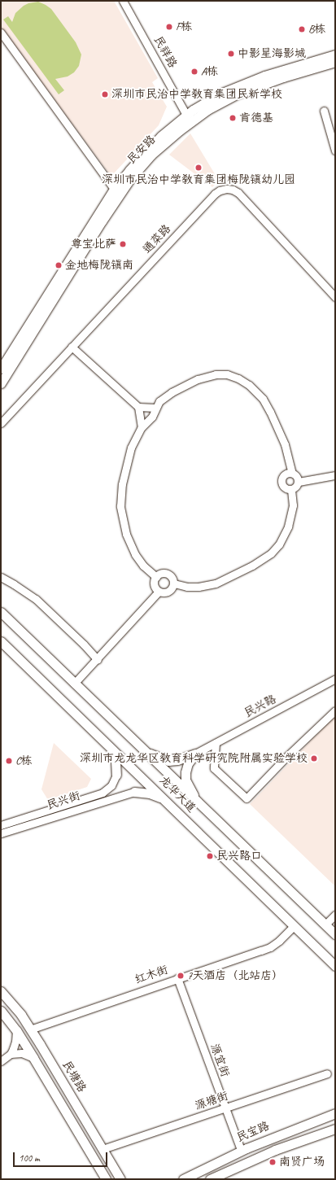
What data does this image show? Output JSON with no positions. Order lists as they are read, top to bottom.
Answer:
{
  "streets": {
    "main road": [
      "民安路",
      "龙华大道",
      "民塘路",
      "民宝路"
    ],
    "street": [
      "民祥路",
      "通菜路",
      "民兴路",
      "民兴街",
      "红木街",
      "源宜街",
      "源塘街"
    ]
  },
  "crossings": [
    ["民祥路", "民安路"],
    ["龙华大道", "红木街"],
    ["红木街", "源宜街"],
    ["红木街", "民塘路"],
    ["源宜街", "源塘街"],
    ["源宜街", "民宝路"],
    ["民塘路", "源塘街"]
  ],
  "places": [
    "F栋",
    "B栋",
    "中影星海影城",
    "A栋",
    "深圳市民治中学教育集团民新学校",
    "肯德基",
    "深圳市民治中学教育集团梅陇镇幼儿园",
    "尊宝比萨",
    "金地梅陇镇南",
    "深圳市龙龙华区教育科学研究院附属实验学校",
    "C栋",
    "民兴路口",
    "7天酒店（北站店）",
    "南贤广场"
  ],
  "scale_bar": "100 m"
}
